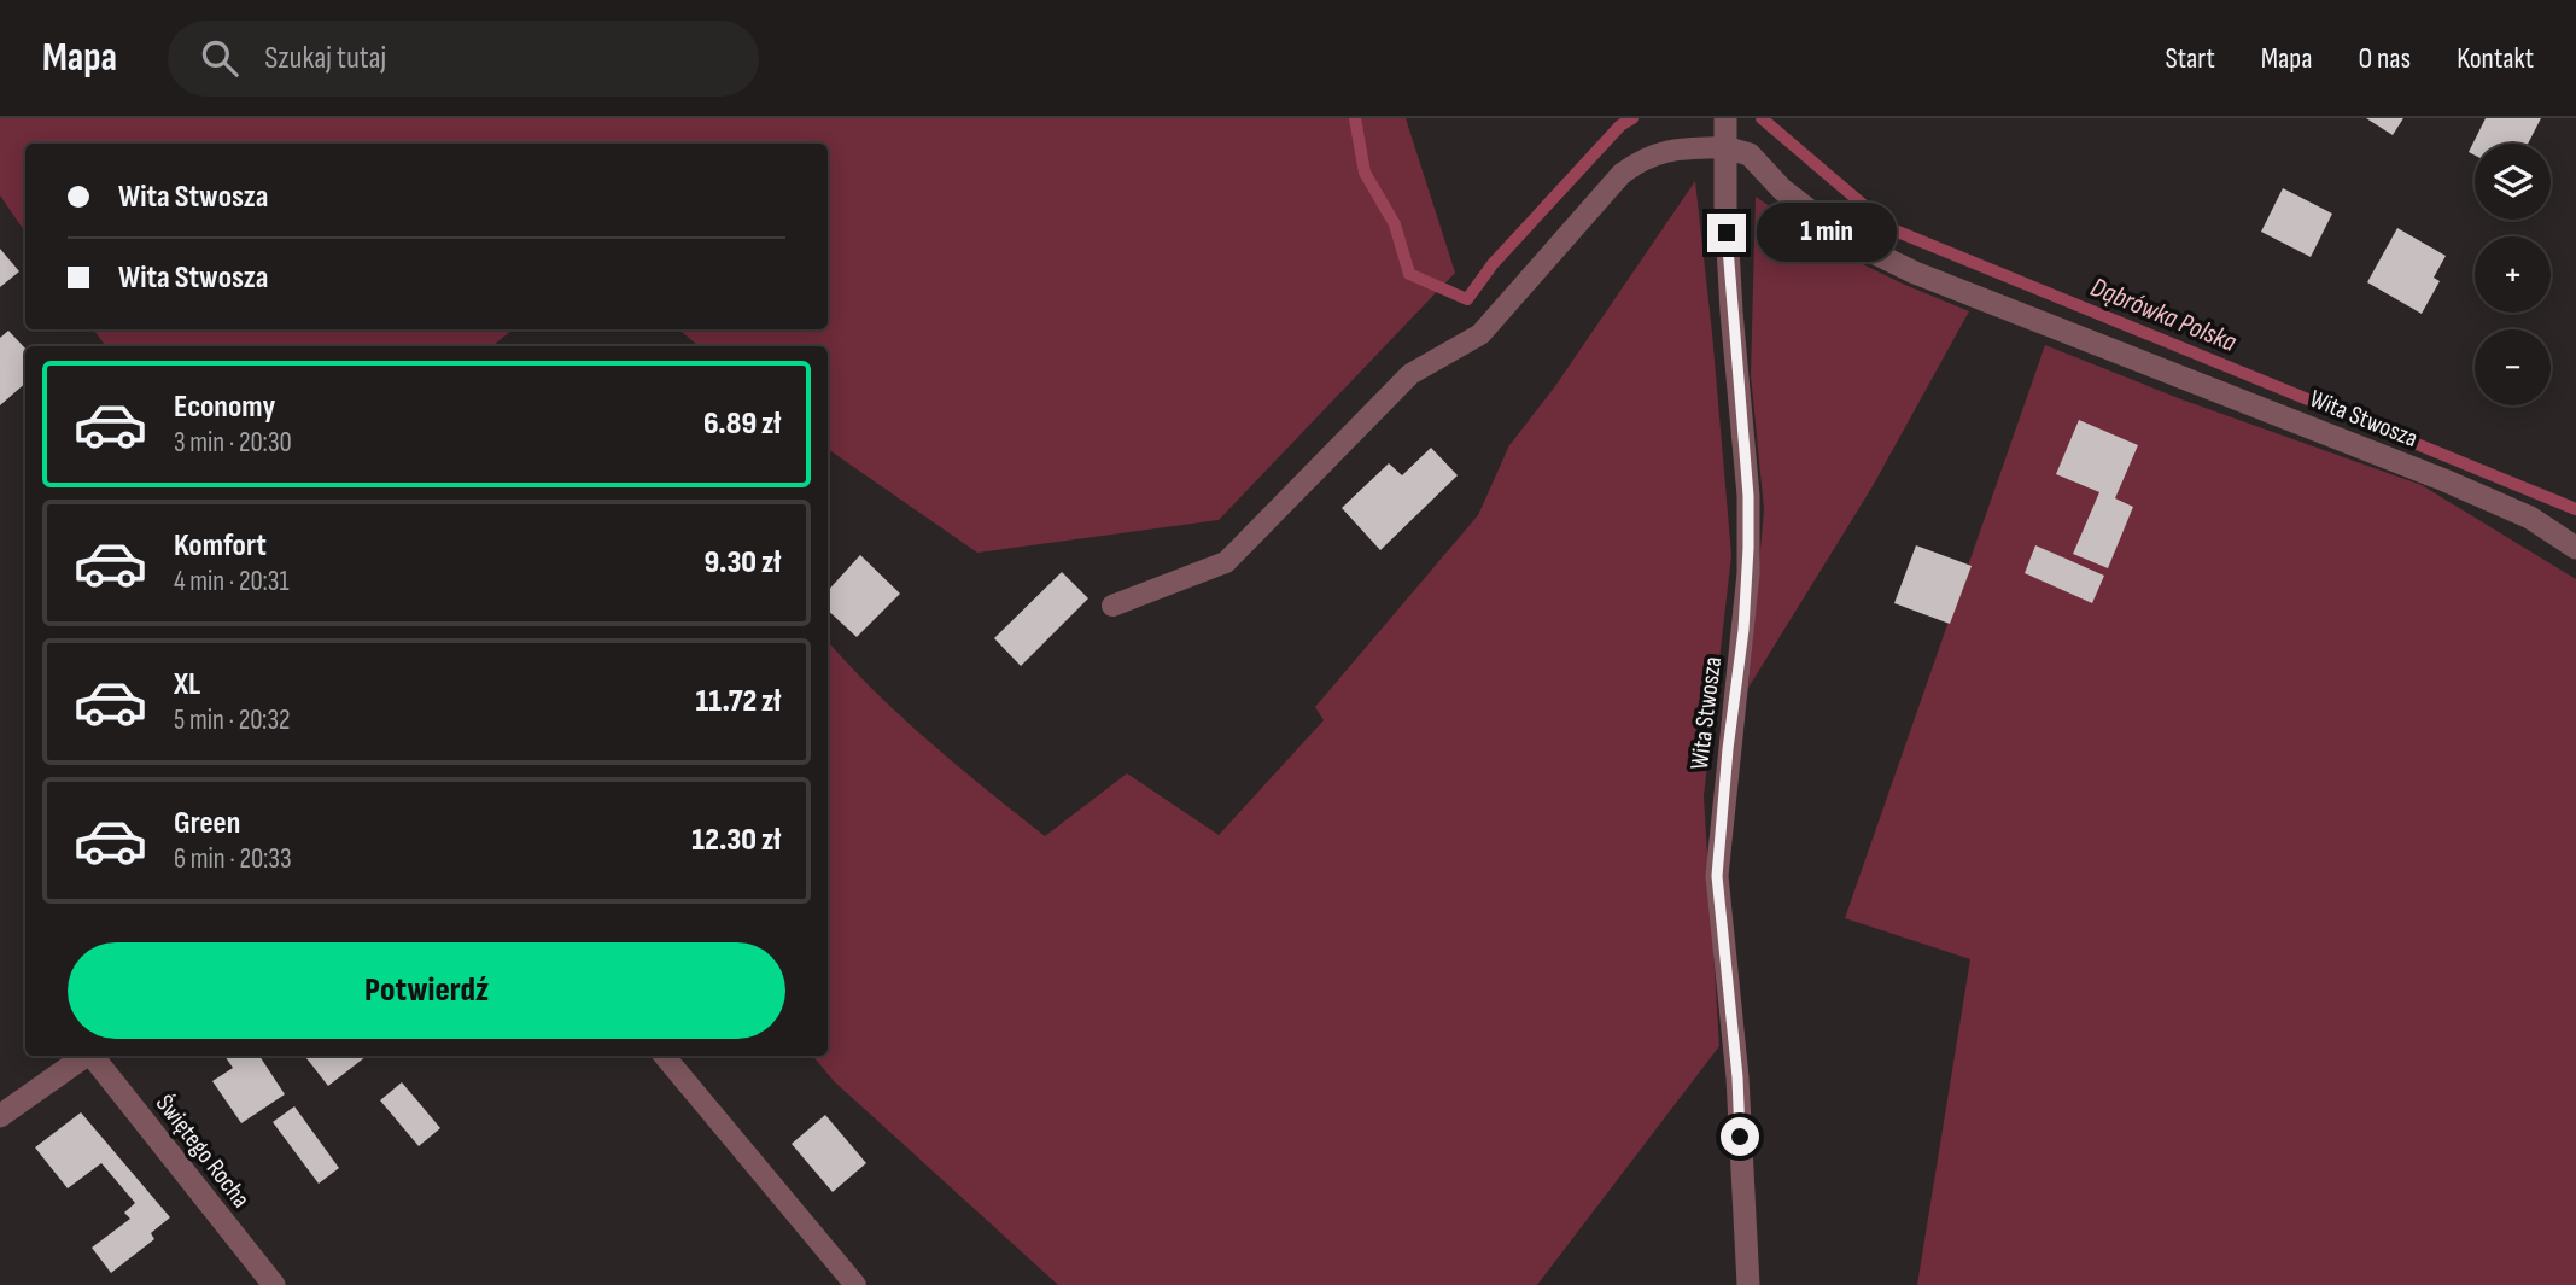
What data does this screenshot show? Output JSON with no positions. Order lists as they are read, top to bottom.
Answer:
{
  "streets": {
    "street": ["Wita Stwosza", "Świętego Rocha"]
  },
  "water": ["Dąbrówka Polska"],
  "page": {
    "header": "Mapa",
    "search": "Szukaj tutaj",
    "nav": [
      "Start",
      "Mapa",
      "O nas",
      "Kontakt"
    ],
    "map_buttons": ["+", "−"],
    "banner": ["Wita Stwosza", "Wita Stwosza"],
    "bubble": "1 min",
    "list": [
      {
        "name": "Economy",
        "note": "3 min · 20:30",
        "value": "6.89 zł"
      },
      {
        "name": "Komfort",
        "note": "4 min · 20:31",
        "value": "9.30 zł"
      },
      {
        "name": "XL",
        "note": "5 min · 20:32",
        "value": "11.72 zł"
      },
      {
        "name": "Green",
        "note": "6 min · 20:33",
        "value": "12.30 zł"
      }
    ],
    "buttons": "Potwierdź"
  }
}
